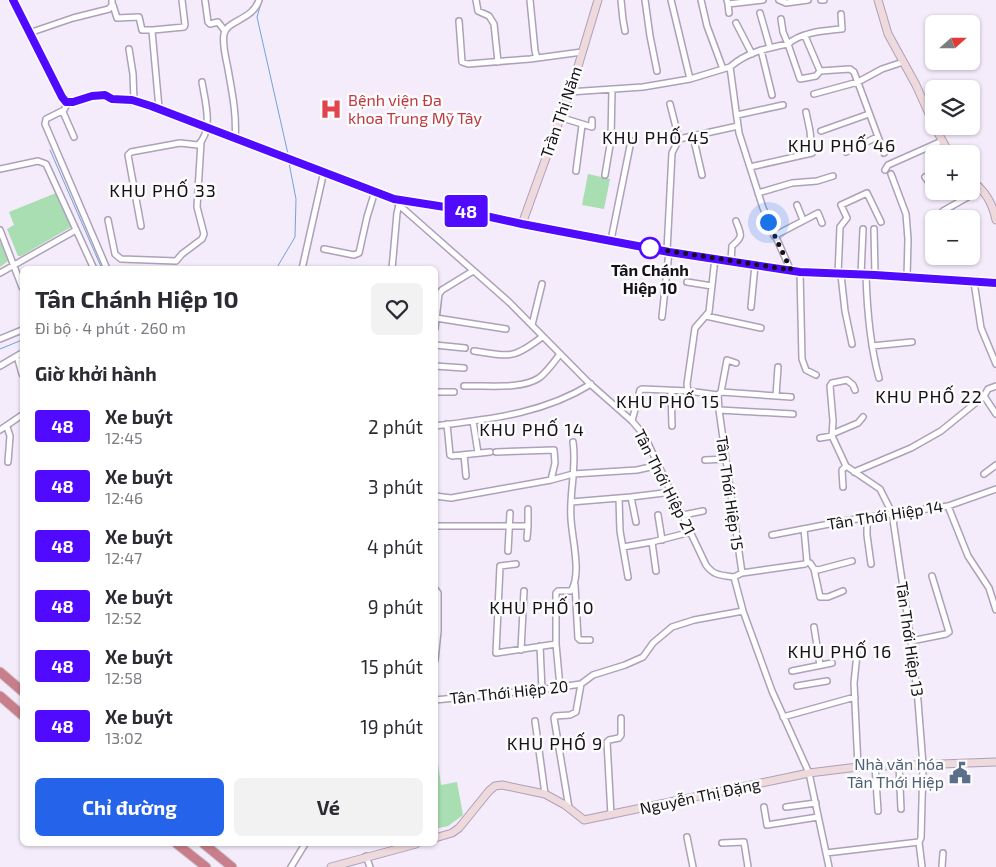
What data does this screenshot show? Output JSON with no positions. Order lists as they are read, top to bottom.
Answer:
{
  "streets": {
    "street": [
      "Trần Thị Năm",
      "Tân Thới Hiệp 21",
      "Tân Thới Hiệp 15",
      "Tân Thới Hiệp 14",
      "Tân Thới Hiệp 13",
      "Tân Thới Hiệp 20",
      "Nguyễn Thị Đặng"
    ]
  },
  "crossings": [
    ["Tân Thới Hiệp 21", "Tân Thới Hiệp 15"],
    ["Tân Thới Hiệp 14", "Tân Thới Hiệp 13"],
    ["Tân Thới Hiệp 13", "Nguyễn Thị Đặng"]
  ],
  "districts": [
    "KHU PHỐ 45",
    "KHU PHỐ 46",
    "KHU PHỐ 33",
    "KHU PHỐ 22",
    "KHU PHỐ 15",
    "KHU PHỐ 14",
    "KHU PHỐ 10",
    "KHU PHỐ 16",
    "KHU PHỐ 9"
  ],
  "places": {
    "hospital": ["Bệnh viện Đa khoa Trung Mỹ Tây"],
    "other": ["Tân Chánh Hiệp 10"],
    "public building": ["Nhà văn hóa Tân Thới Hiệp"]
  },
  "lines": ["bus line 48"],
  "north": "right",
  "page": {
    "on_map": "48",
    "map_buttons": ["+", "−"],
    "heading": [
      ["Tân Chánh Hiệp 10", "Đi bộ · 4 phút · 260 m"],
      "Giờ khởi hành"
    ],
    "list": [
      {
        "mark": "48",
        "name": "Xe buýt",
        "note": "12:45",
        "value": "2 phút"
      },
      {
        "mark": "48",
        "name": "Xe buýt",
        "note": "12:46",
        "value": "3 phút"
      },
      {
        "mark": "48",
        "name": "Xe buýt",
        "note": "12:47",
        "value": "4 phút"
      },
      {
        "mark": "48",
        "name": "Xe buýt",
        "note": "12:52",
        "value": "9 phút"
      },
      {
        "mark": "48",
        "name": "Xe buýt",
        "note": "12:58",
        "value": "15 phút"
      },
      {
        "mark": "48",
        "name": "Xe buýt",
        "note": "13:02",
        "value": "19 phút"
      }
    ],
    "buttons": ["Chỉ đường", "Vé"]
  }
}
